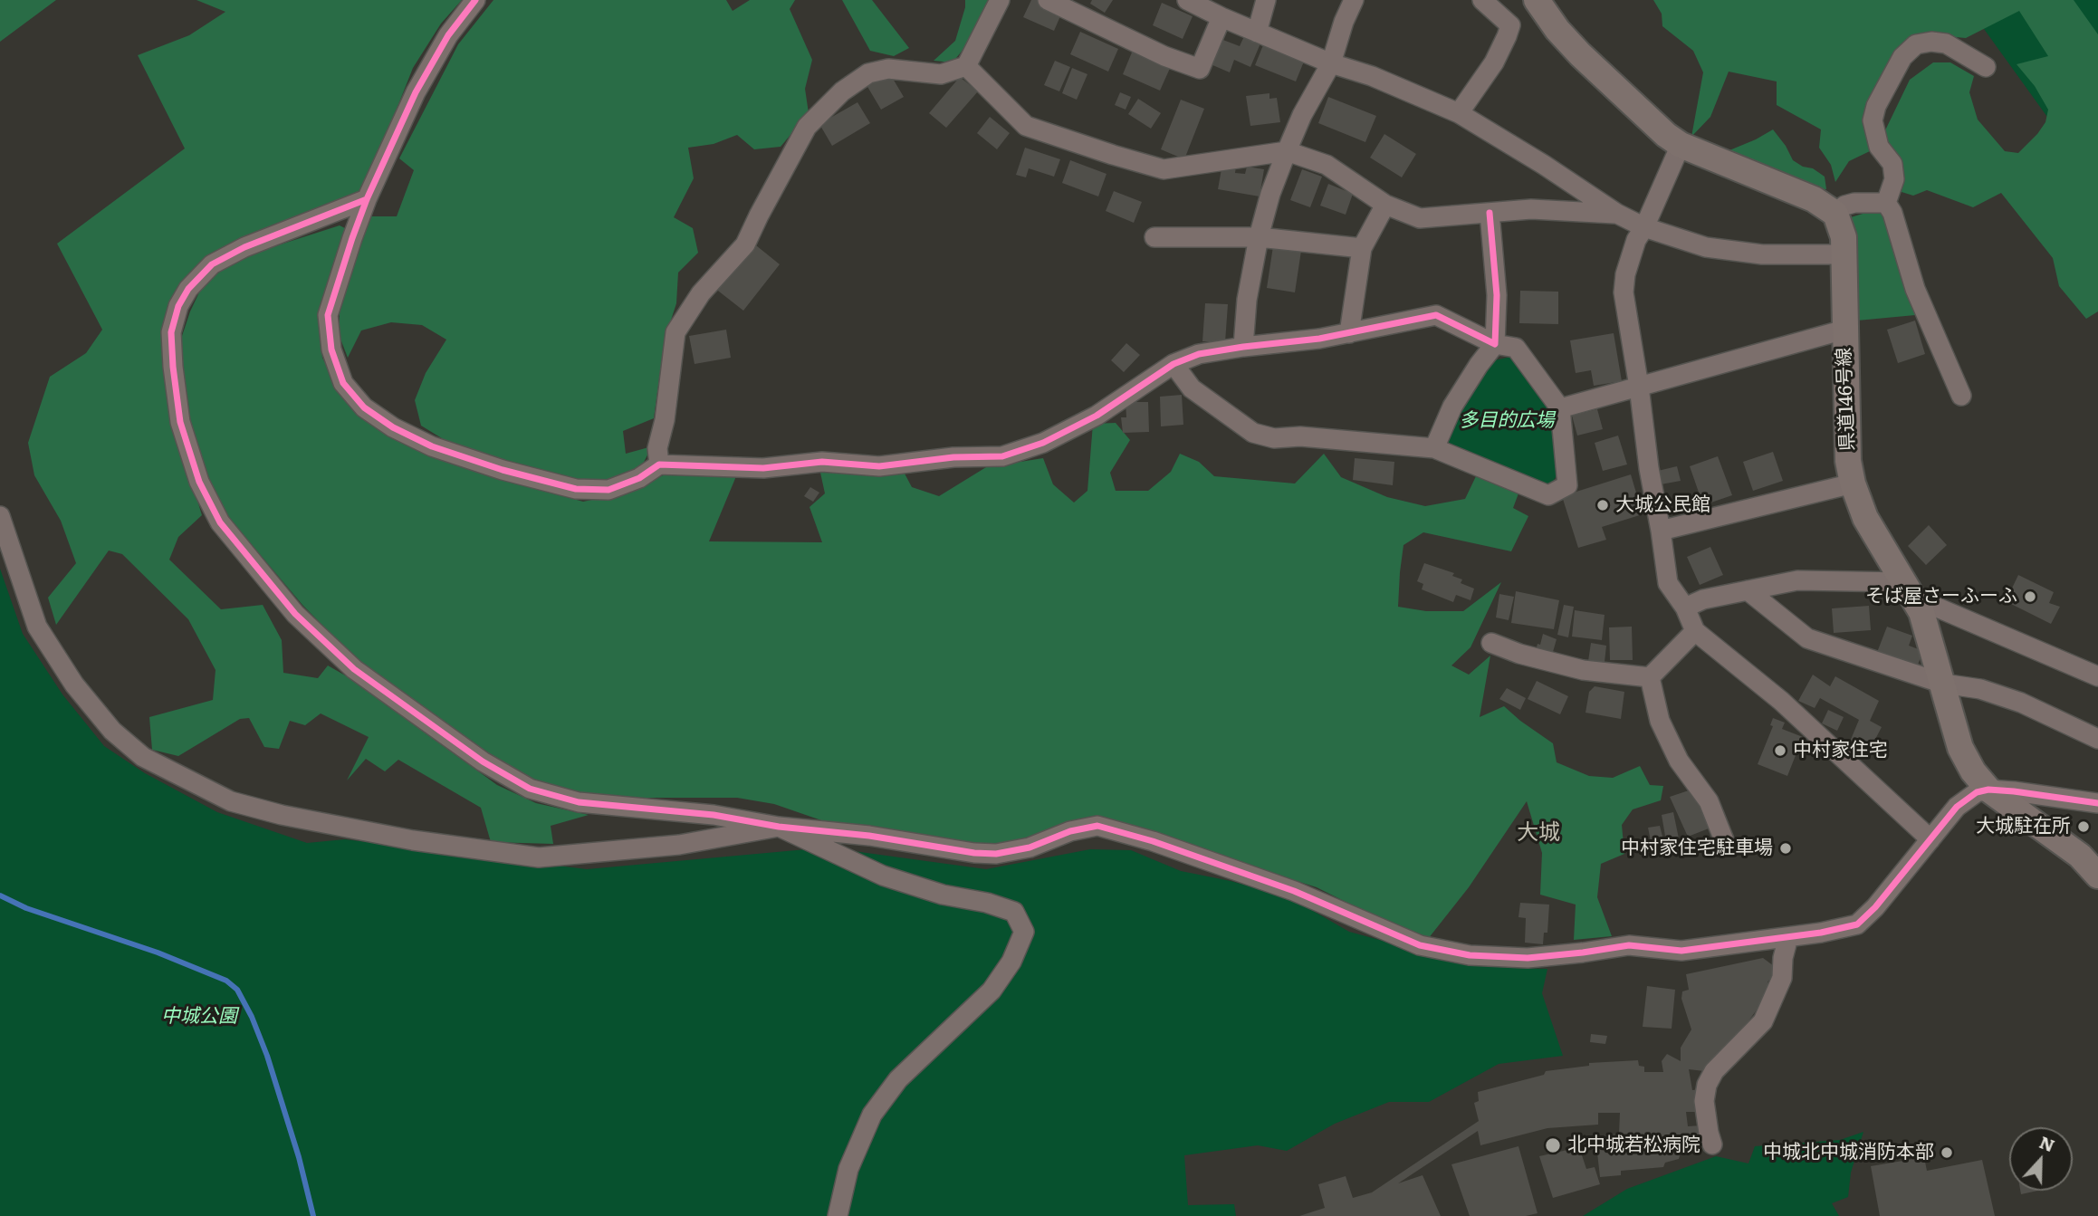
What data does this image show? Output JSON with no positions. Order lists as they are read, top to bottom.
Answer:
{
  "streets": {
    "main road": ["県道146号線"]
  },
  "districts": ["大城"],
  "parks": ["多目的広場", "中城公園"],
  "places": [
    "大城公民館",
    "そば屋さーふーふ",
    "中村家住宅",
    "大城駐在所",
    "中村家住宅駐車場",
    "北中城若松病院",
    "中城北中城消防本部"
  ],
  "north": "top"
}
